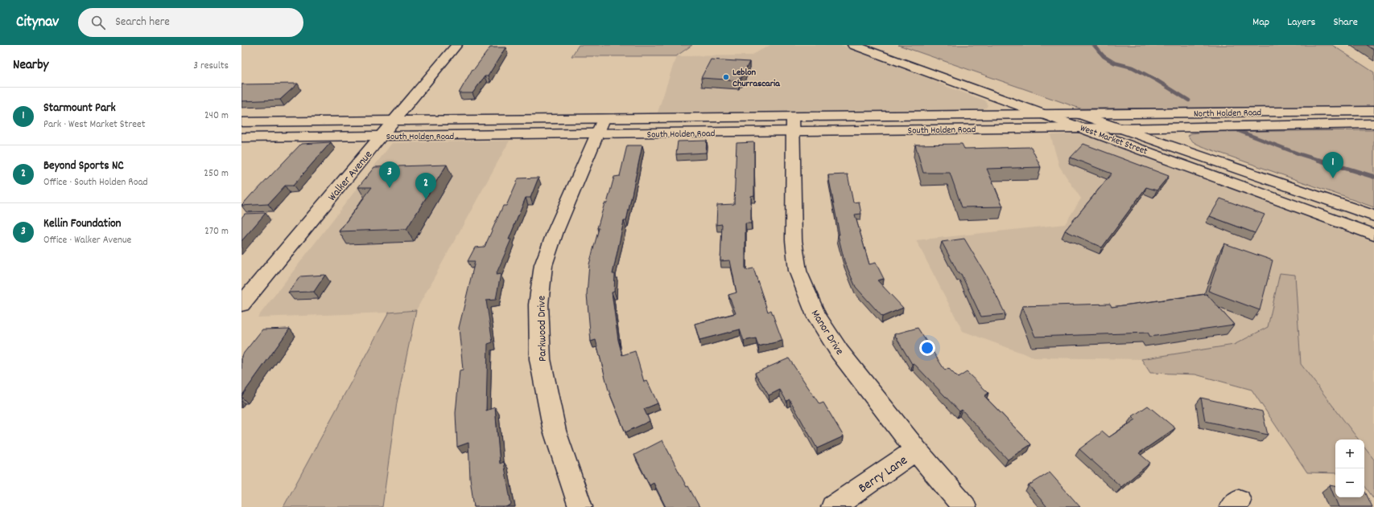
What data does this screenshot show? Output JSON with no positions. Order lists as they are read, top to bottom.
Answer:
{
  "streets": {
    "main road": [
      "North Holden Road",
      "South Holden Road",
      "West Market Street",
      "Walker Avenue",
      "Parkwood Drive",
      "Manor Drive",
      "Berry Lane"
    ]
  },
  "crossings": [
    ["North Holden Road", "South Holden Road"],
    ["North Holden Road", "West Market Street"],
    ["South Holden Road", "West Market Street"],
    ["South Holden Road", "Walker Avenue"],
    ["South Holden Road", "Parkwood Drive"],
    ["South Holden Road", "Manor Drive"],
    ["Manor Drive", "Berry Lane"]
  ],
  "places": ["Leblon Churrascaria"],
  "page": {
    "header": "Citynav",
    "search": "Search here",
    "nav": ["Map", "Layers", "Share"],
    "heading": ["Nearby", "3 results"],
    "list": [
      {
        "mark": "1",
        "name": "Starmount Park",
        "note": "Park · West Market Street",
        "value": "240 m"
      },
      {
        "mark": "2",
        "name": "Beyond Sports NC",
        "note": "Office · South Holden Road",
        "value": "250 m"
      },
      {
        "mark": "3",
        "name": "Kellin Foundation",
        "note": "Office · Walker Avenue",
        "value": "270 m"
      }
    ],
    "pins": ["1", "3", "2"],
    "map_buttons": ["+", "−"]
  }
}
